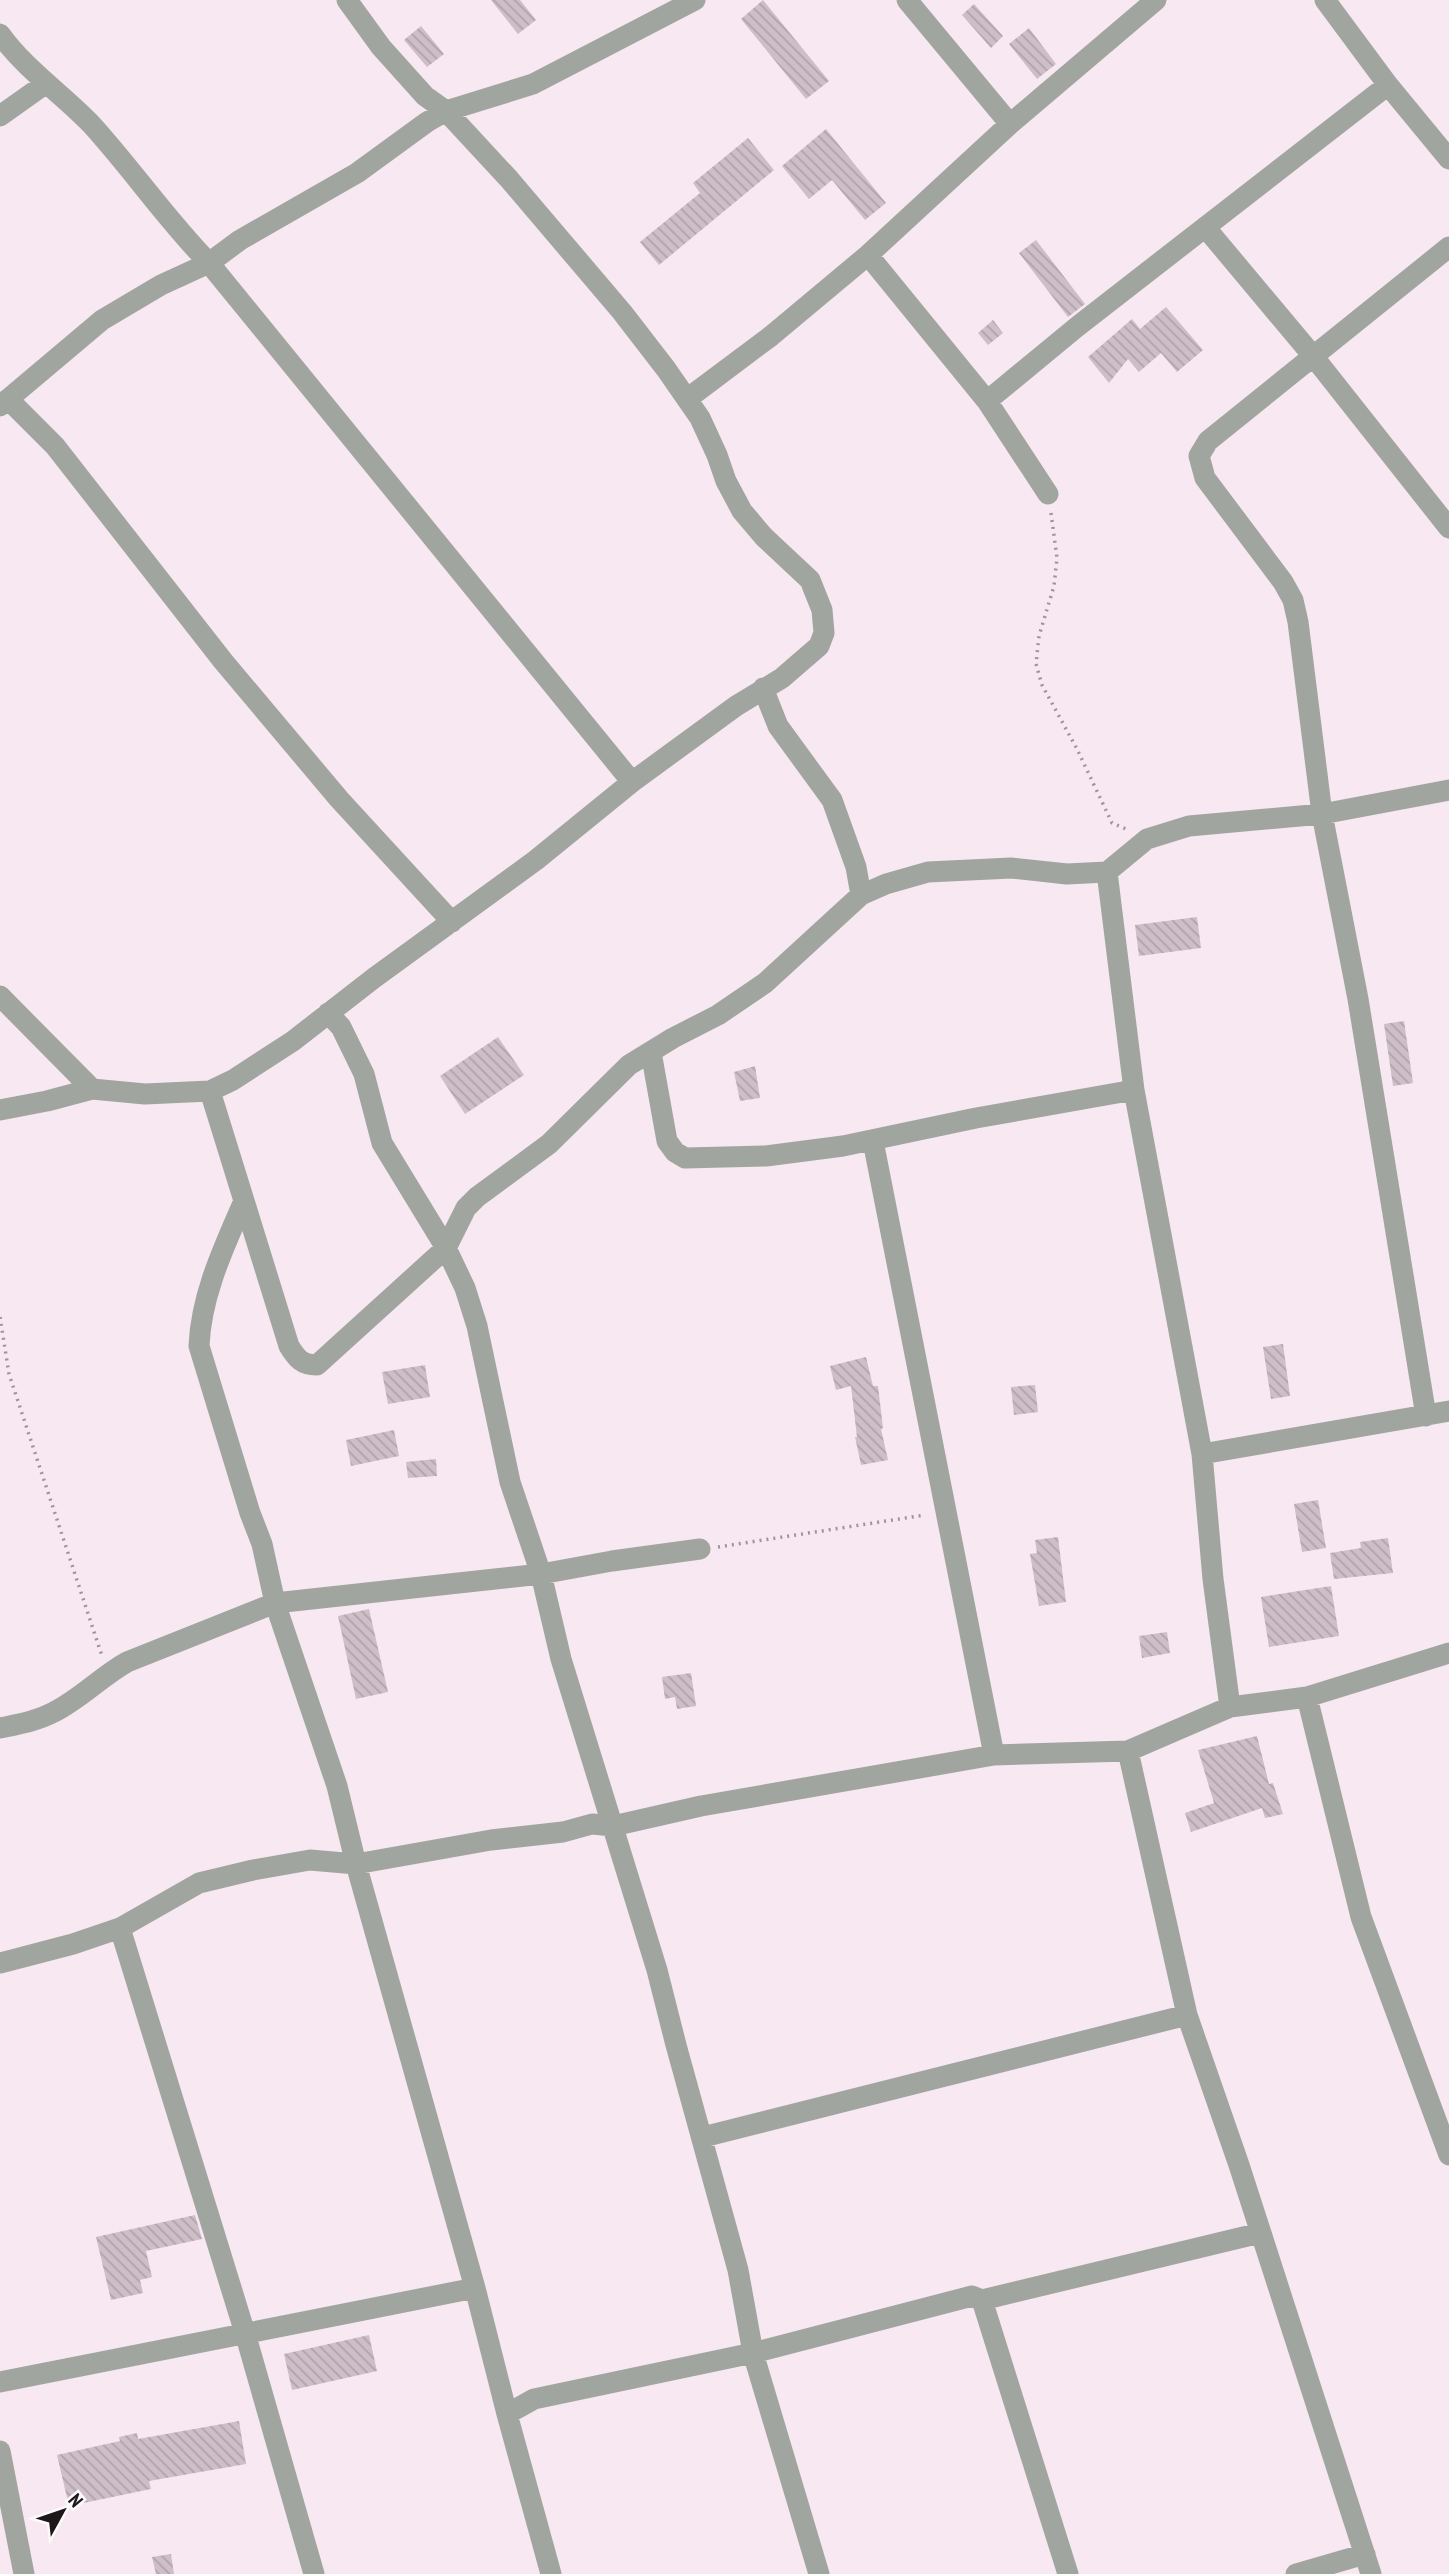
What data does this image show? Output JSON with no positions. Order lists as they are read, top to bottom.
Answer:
{
  "north": "top right"
}
